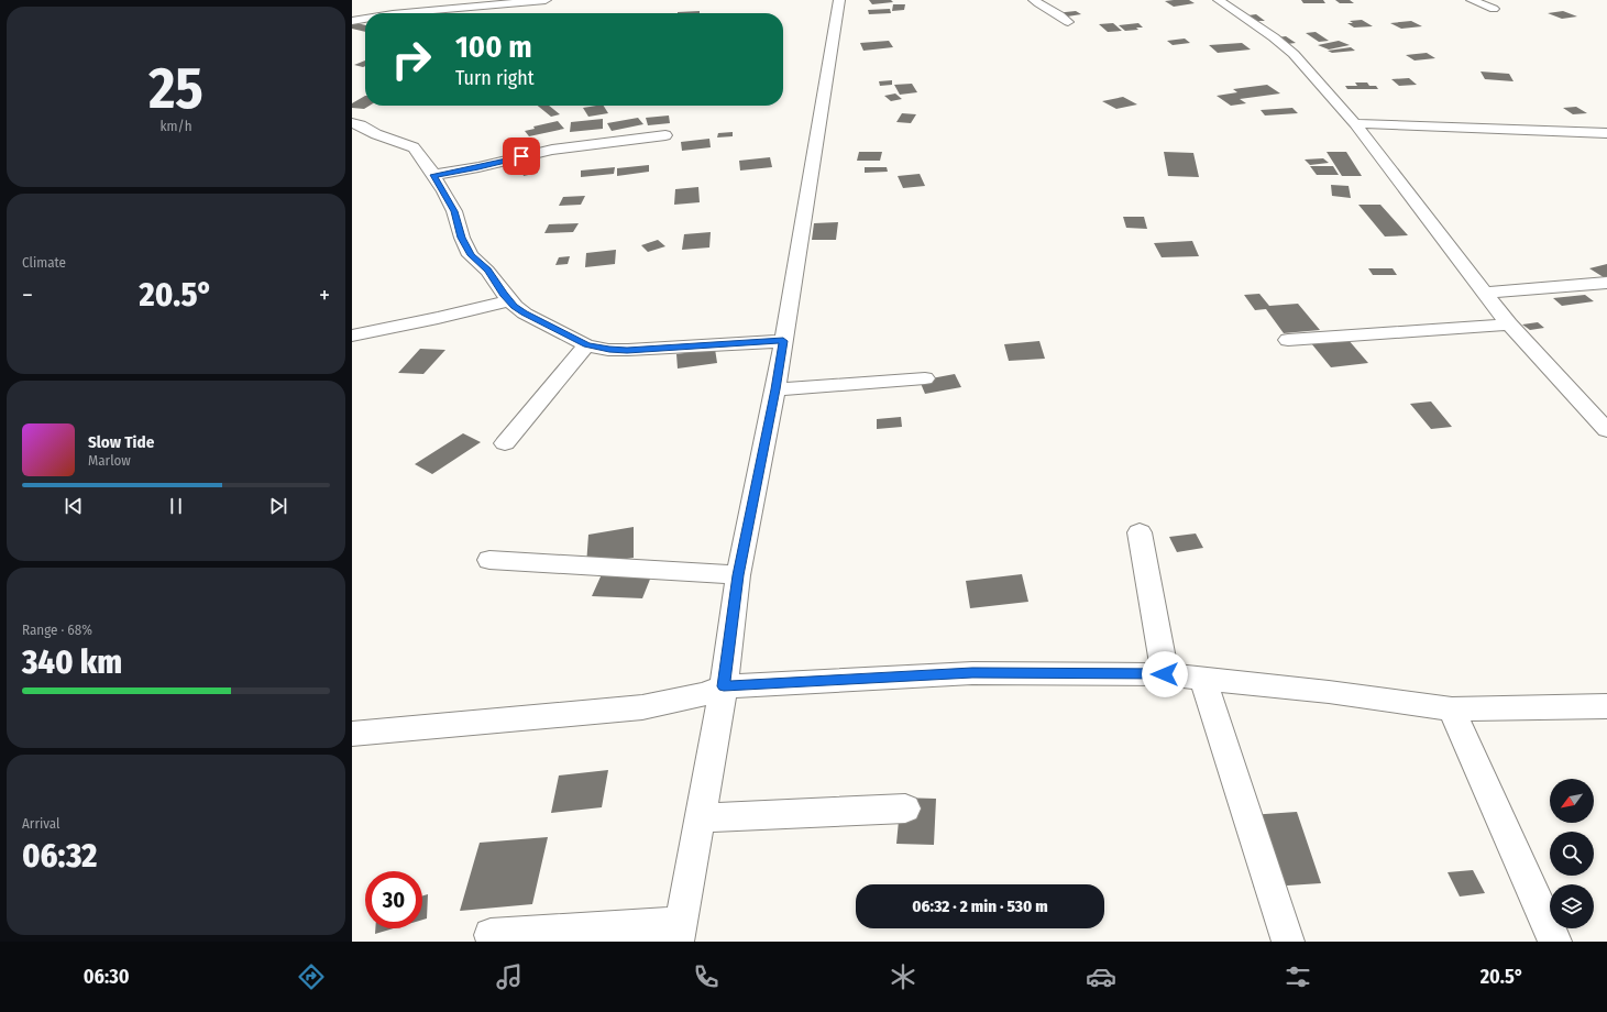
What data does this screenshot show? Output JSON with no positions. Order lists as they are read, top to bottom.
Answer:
{
  "north": "bottom left",
  "page": {
    "tile": [
      ["25", "km/h"],
      "Climate",
      ["Range · 68%", "340 km"],
      ["Arrival", "06:32"]
    ],
    "turn": ["100 m", "Turn right"],
    "heat": ["−", "20.5°", "+"],
    "song": ["Slow Tide", "Marlow"],
    "limit": "30",
    "trip": "06:32 · 2 min · 530 m",
    "tabs": ["06:30", "20.5°"]
  }
}
